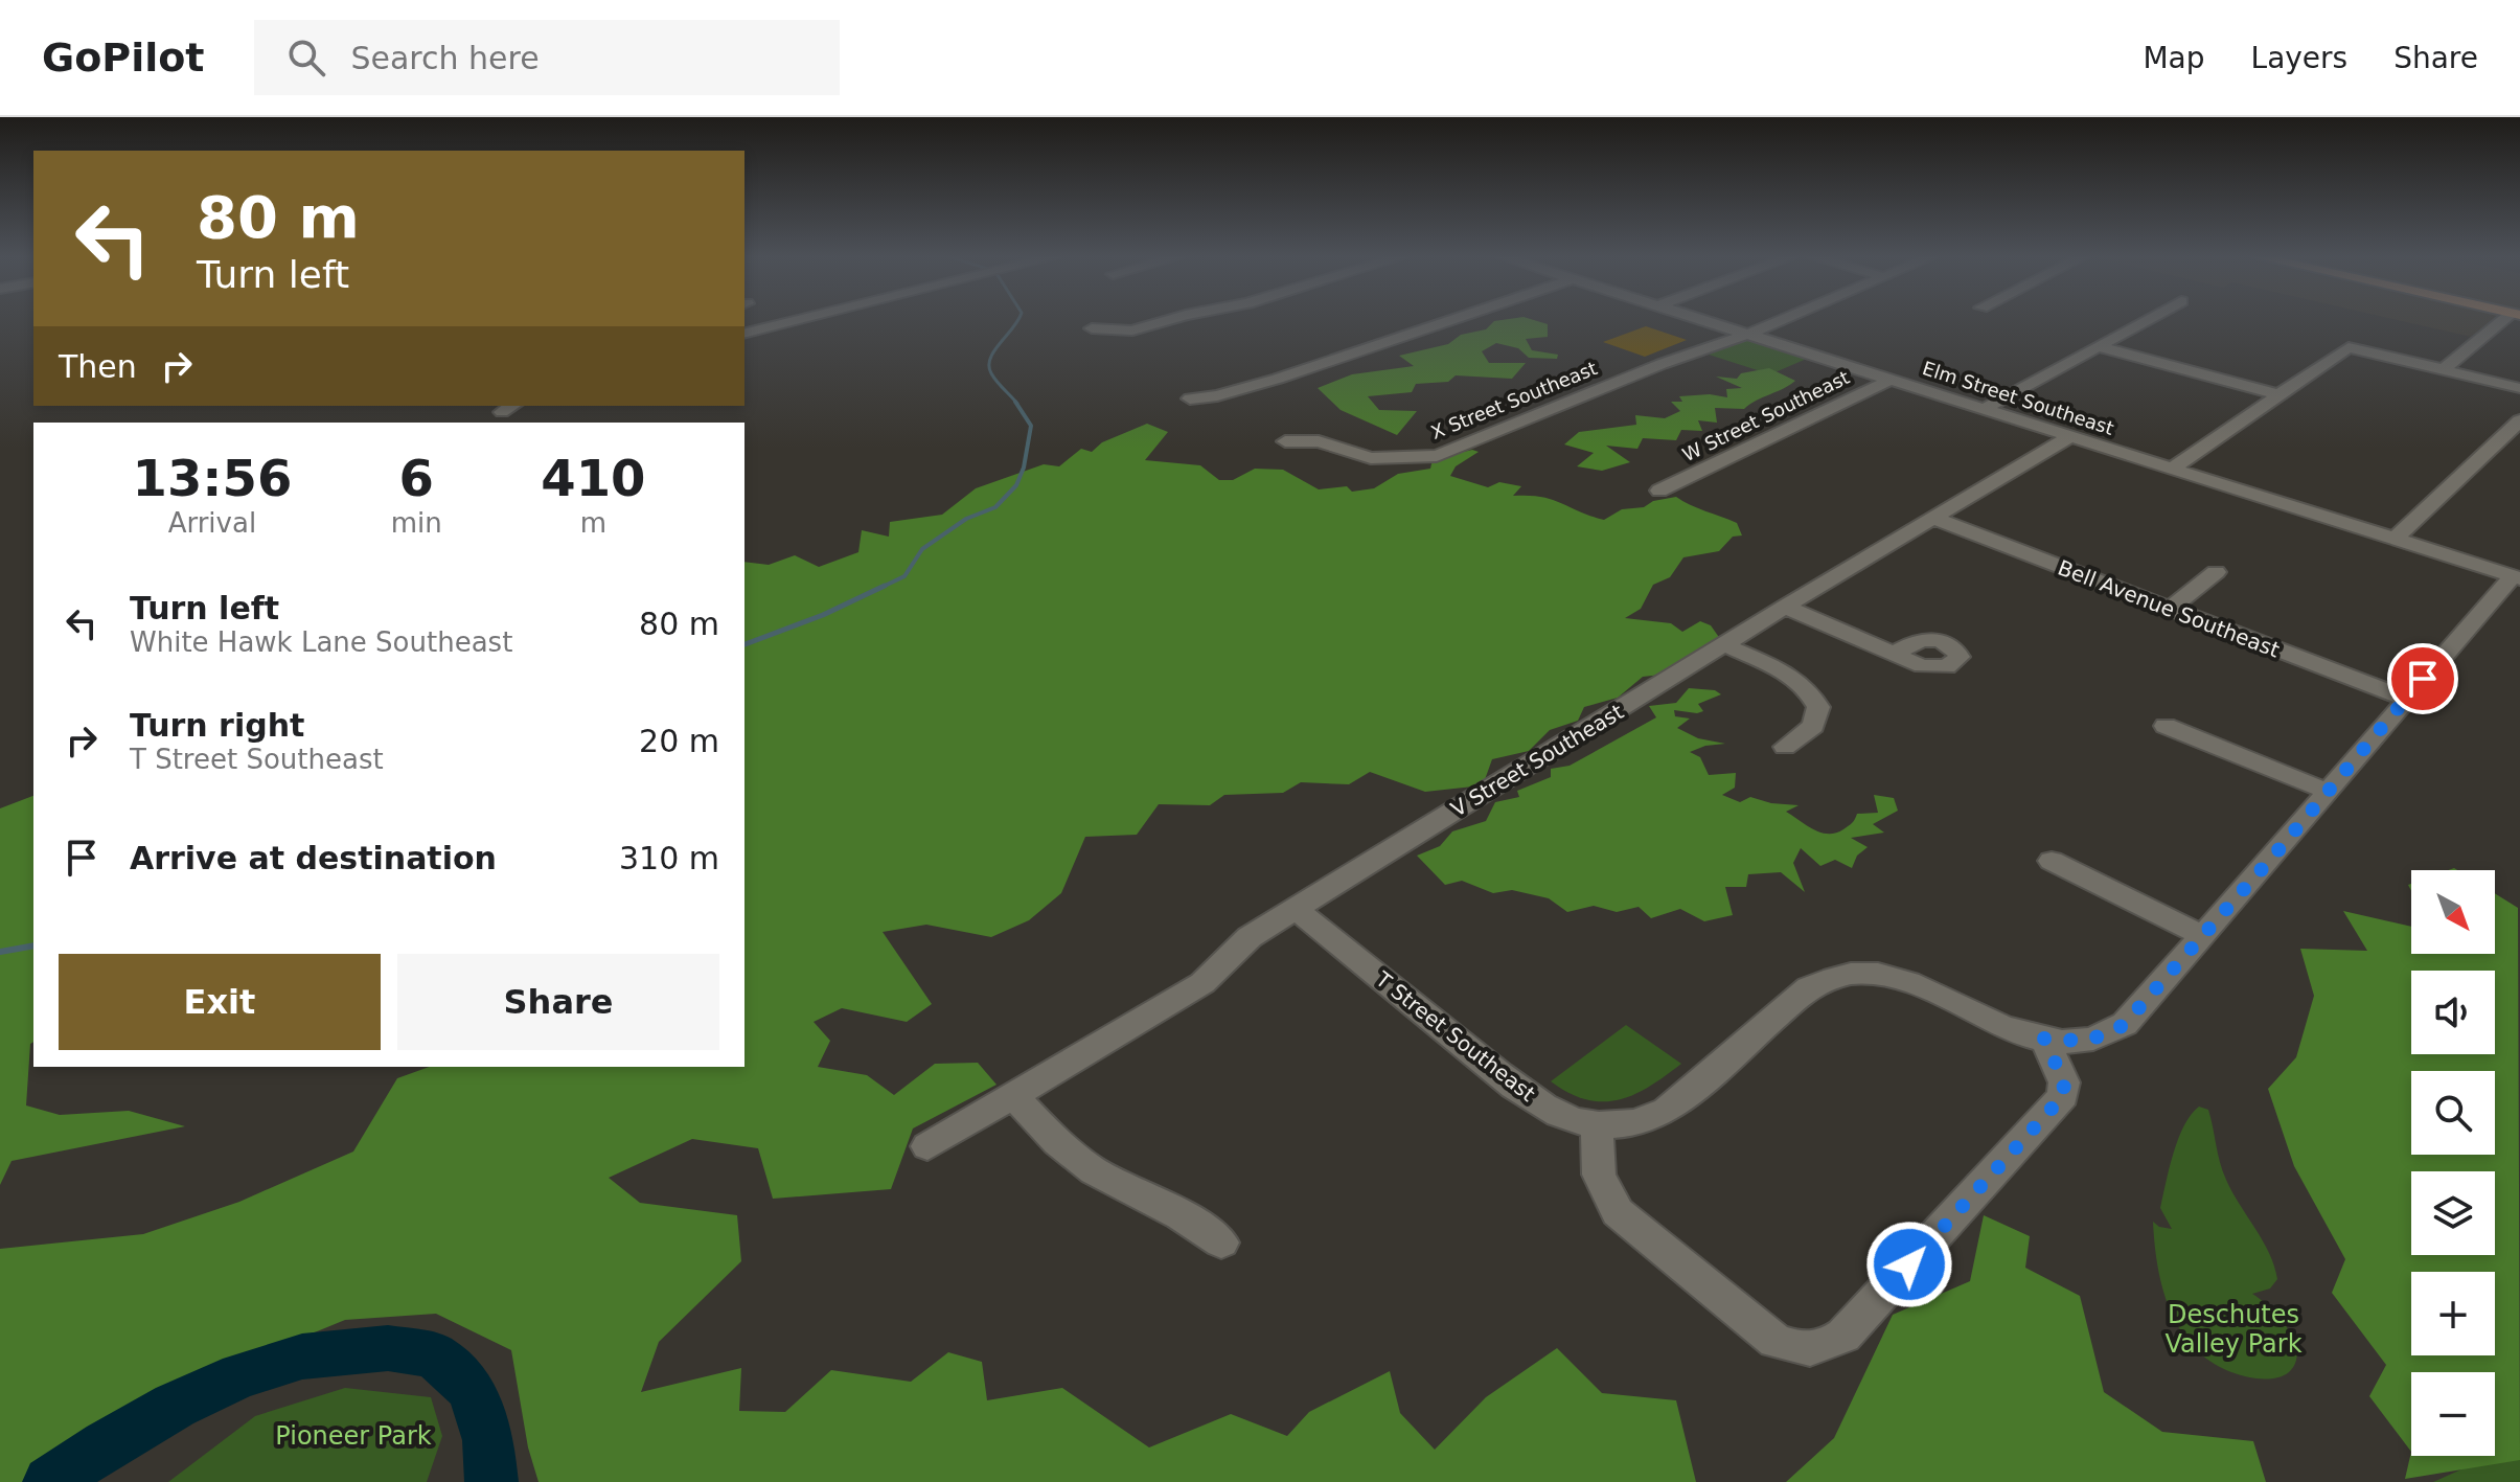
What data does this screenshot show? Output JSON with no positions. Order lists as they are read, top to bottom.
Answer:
{
  "streets": {
    "street": [
      "Elm Street Southeast",
      "X Street Southeast",
      "W Street Southeast",
      "Bell Avenue Southeast",
      "V Street Southeast",
      "T Street Southeast"
    ]
  },
  "crossings": [
    ["Elm Street Southeast", "X Street Southeast"],
    ["Elm Street Southeast", "W Street Southeast"],
    ["Elm Street Southeast", "V Street Southeast"],
    ["Elm Street Southeast", "T Street Southeast"],
    ["Bell Avenue Southeast", "V Street Southeast"],
    ["Bell Avenue Southeast", "T Street Southeast"],
    ["V Street Southeast", "T Street Southeast"]
  ],
  "parks": ["Deschutes Valley Park", "Pioneer Park"],
  "north": "bottom right",
  "page": {
    "header": "GoPilot",
    "search": "Search here",
    "nav": ["Map", "Layers", "Share"],
    "turn": ["80 m", "Turn left"],
    "then": "Then",
    "eta": [
      "13:56",
      "Arrival",
      "6",
      "min",
      "410",
      "m"
    ],
    "list": [
      {
        "name": "Turn left",
        "note": "White Hawk Lane Southeast",
        "value": "80 m"
      },
      {
        "name": "Turn right",
        "note": "T Street Southeast",
        "value": "20 m"
      },
      {
        "name": "Arrive at destination",
        "value": "310 m"
      }
    ],
    "map_buttons": ["+", "−"],
    "buttons": ["Exit", "Share"]
  }
}
